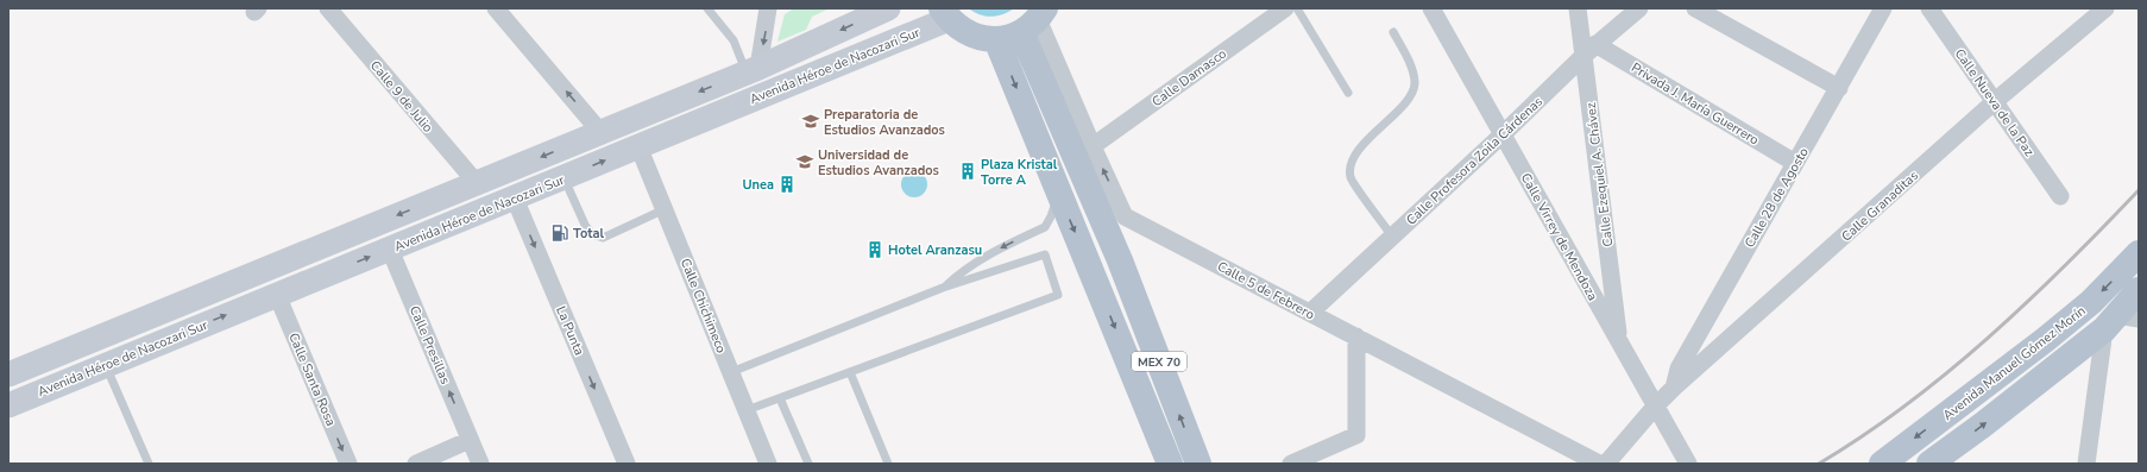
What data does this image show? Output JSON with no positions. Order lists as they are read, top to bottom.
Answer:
{
  "streets": {
    "main road": ["Avenida Héroe de Nacozari Sur", "MEX 70", "Avenida Manuel Gómez Morín"],
    "street": [
      "Calle Damasco",
      "Calle 9 de Julio",
      "Calle Nueva de la Paz",
      "Privada J. María Guerrero",
      "Calle Profesora Zoila Cárdenas",
      "Calle Ezequiel A. Chávez",
      "Calle 28 de Agosto",
      "Calle Granaditas",
      "Calle Virrey de Mendoza",
      "Calle 5 de Febrero",
      "Calle Chichimeco",
      "La Punta",
      "Calle Presillas",
      "Calle Santa Rosa"
    ]
  },
  "crossings": [
    ["Avenida Héroe de Nacozari Sur", "Calle 9 de Julio"],
    ["Avenida Héroe de Nacozari Sur", "Calle Chichimeco"],
    ["Avenida Héroe de Nacozari Sur", "La Punta"],
    ["Avenida Héroe de Nacozari Sur", "Calle Presillas"],
    ["Avenida Héroe de Nacozari Sur", "Calle Santa Rosa"],
    ["Calle Damasco", "Calle 5 de Febrero"],
    ["Calle Nueva de la Paz", "Calle Granaditas"],
    ["Privada J. María Guerrero", "Calle Profesora Zoila Cárdenas"],
    ["Privada J. María Guerrero", "Calle Ezequiel A. Chávez"],
    ["Privada J. María Guerrero", "Calle 28 de Agosto"],
    ["Calle Profesora Zoila Cárdenas", "Calle Ezequiel A. Chávez"],
    ["Calle Profesora Zoila Cárdenas", "Calle Virrey de Mendoza"],
    ["Calle Profesora Zoila Cárdenas", "Calle 5 de Febrero"],
    ["Calle Ezequiel A. Chávez", "Calle Virrey de Mendoza"],
    ["Calle 28 de Agosto", "Calle Granaditas"],
    ["Calle Granaditas", "Calle Virrey de Mendoza"],
    ["Calle 5 de Febrero", "MEX 70"]
  ],
  "one_way": [
    "Calle 5 de Febrero",
    "La Punta",
    "Calle Presillas",
    "Calle Santa Rosa"
  ],
  "places": {
    "school or university": ["Preparatoria de Estudios Avanzados", "Universidad de Estudios Avanzados"],
    "building": ["Plaza Kristal Torre A", "Unea", "Hotel Aranzasu"],
    "fuel station": ["Total"]
  }
}
